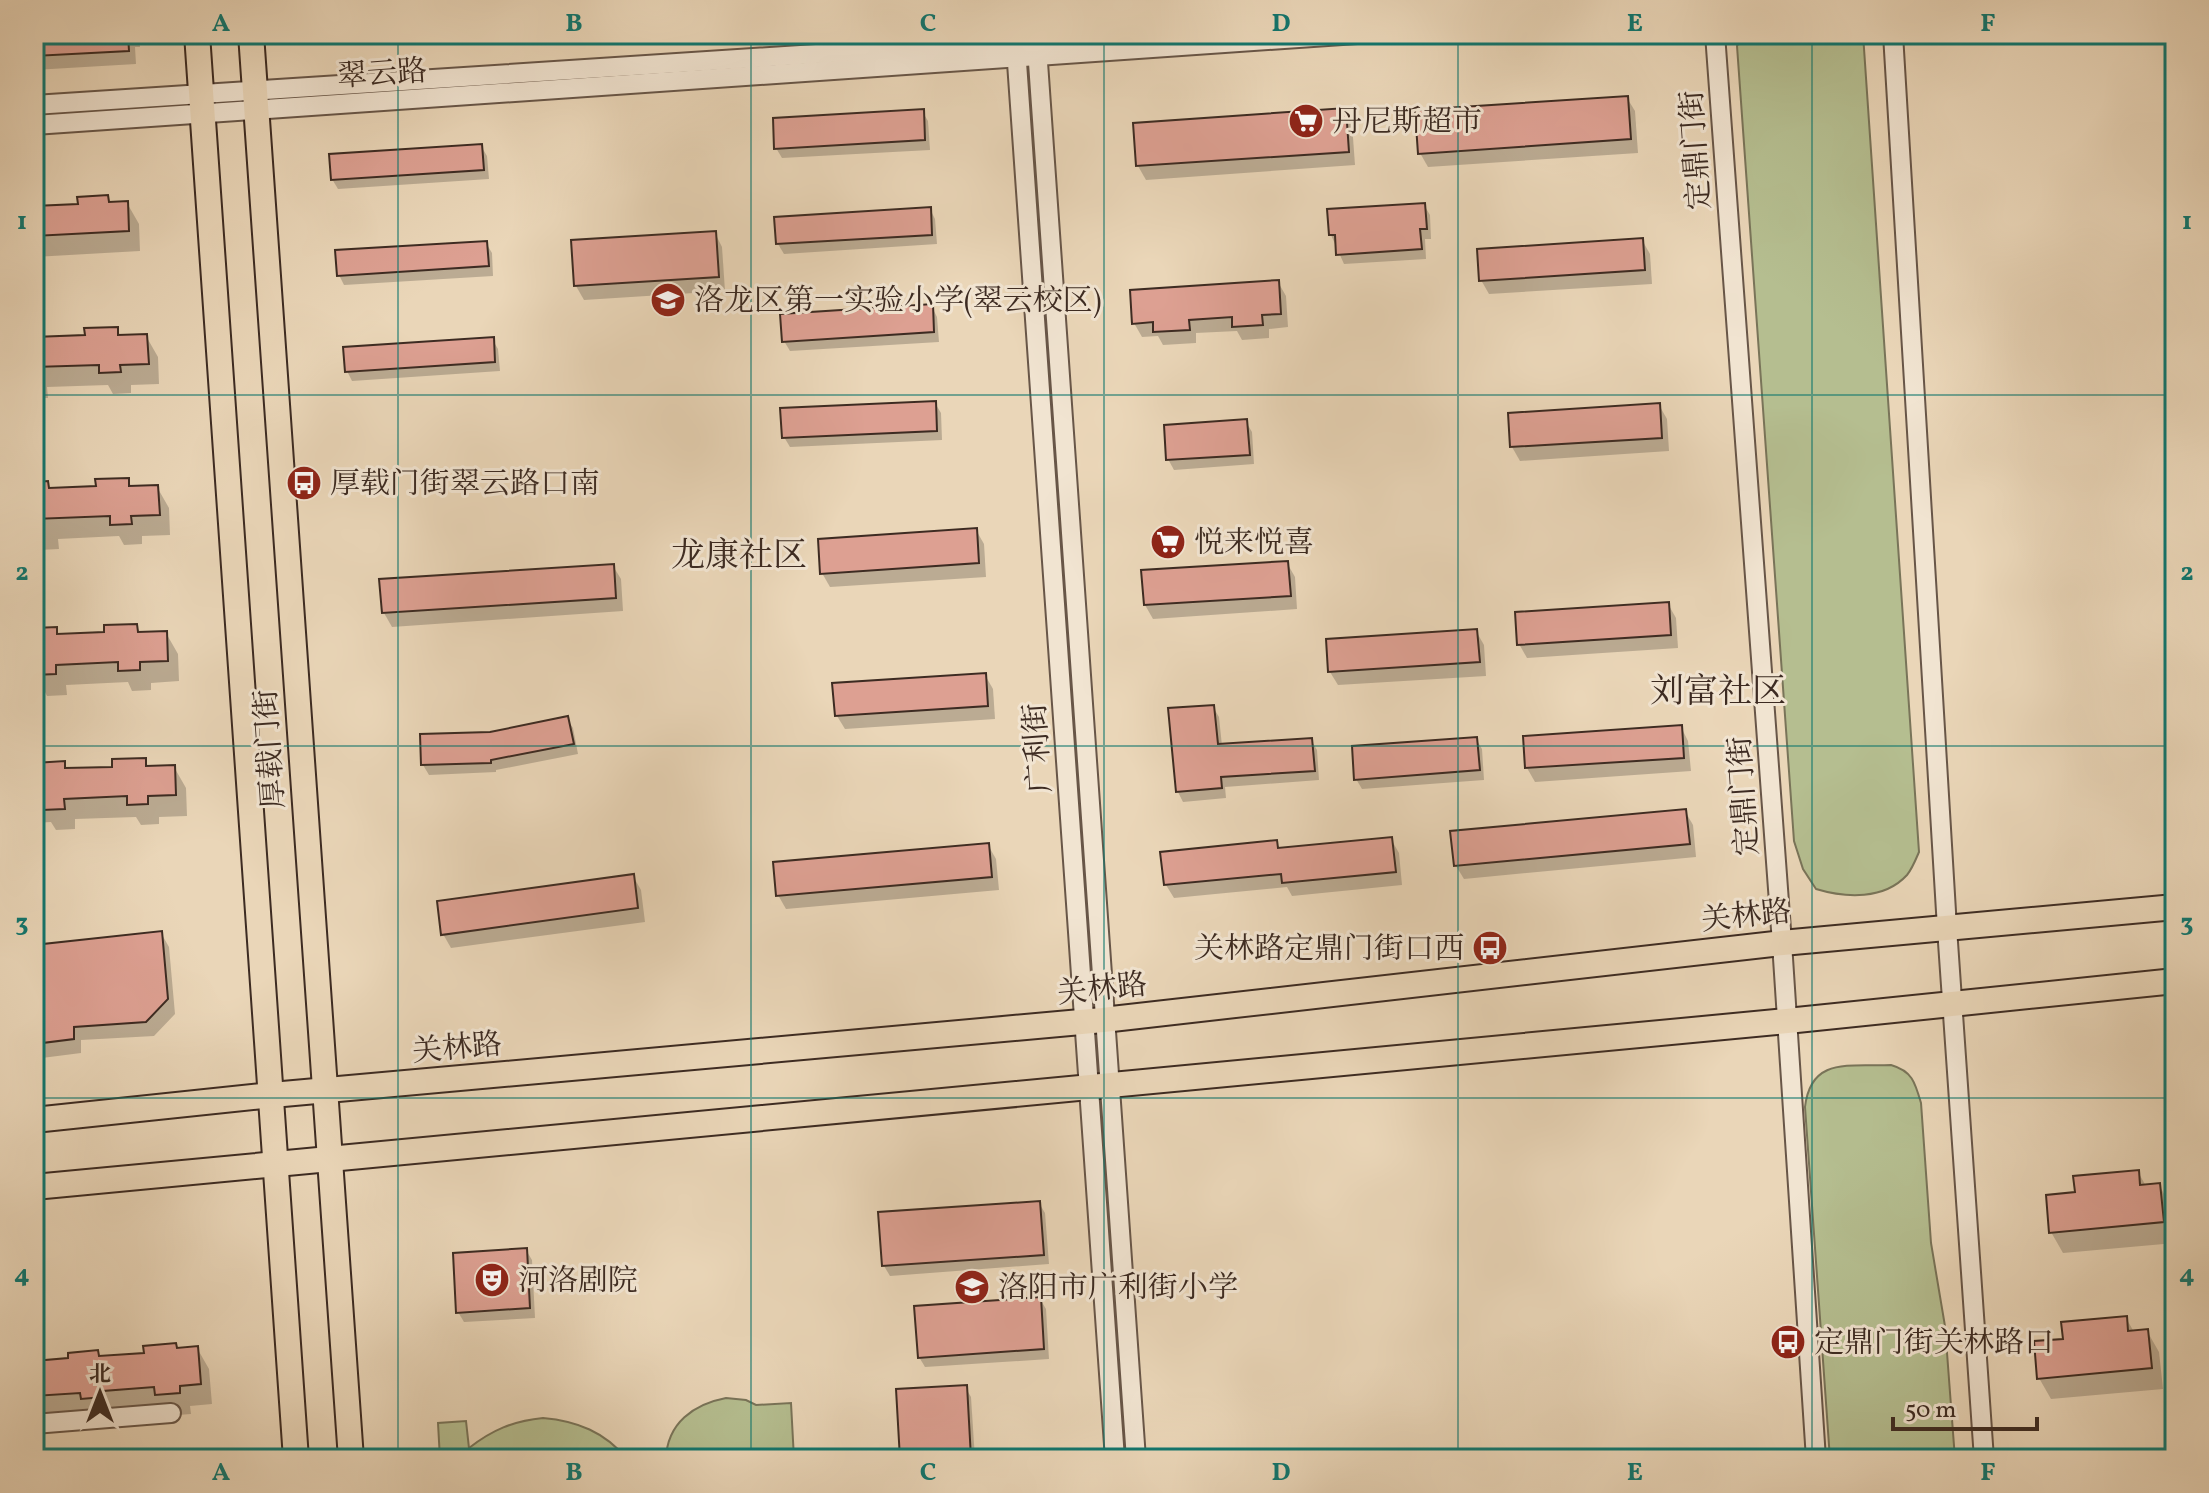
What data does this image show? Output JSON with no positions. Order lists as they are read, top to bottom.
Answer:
{
  "streets": {
    "main road": ["厚载门街", "关林路"],
    "street": ["翠云路", "定鼎门街", "广利街"]
  },
  "crossings": [
    ["翠云路", "广利街"],
    ["翠云路", "厚载门街"],
    ["定鼎门街", "关林路"],
    ["广利街", "关林路"],
    ["厚载门街", "关林路"]
  ],
  "districts": ["龙康社区", "刘富社区"],
  "places": {
    "supermarket": ["丹尼斯超市", "悦来悦喜"],
    "school or university": ["洛龙区第一实验小学(翠云校区)", "洛阳市广利街小学"],
    "bus stop": ["厚载门街翠云路口南", "关林路定鼎门街口西", "定鼎门街关林路口"],
    "theatre": ["河洛剧院"]
  },
  "scale_bar": "50 m",
  "north": "top",
  "grid": {
    "columns": [
      "A",
      "B",
      "C",
      "D",
      "E",
      "F"
    ],
    "rows": [
      "1",
      "2",
      "3",
      "4"
    ]
  }
}
